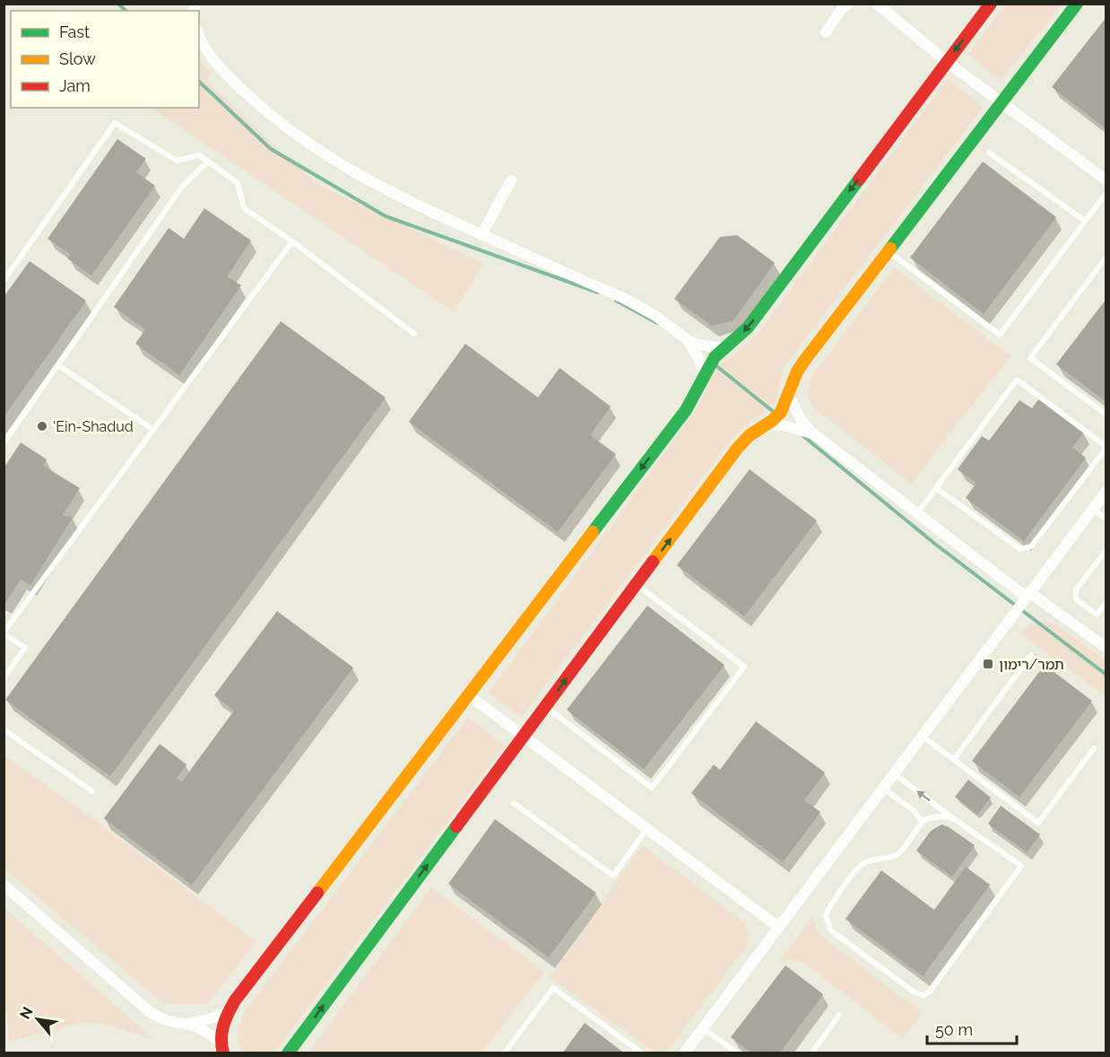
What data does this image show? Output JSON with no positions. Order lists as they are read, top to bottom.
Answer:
{
  "places": {
    "other": ["'Ein-Shadud"],
    "transit": ["תמר/רימון"]
  },
  "legend": ["Fast", "Slow", "Jam"],
  "scale_bar": "50 m",
  "north": "top left"
}
